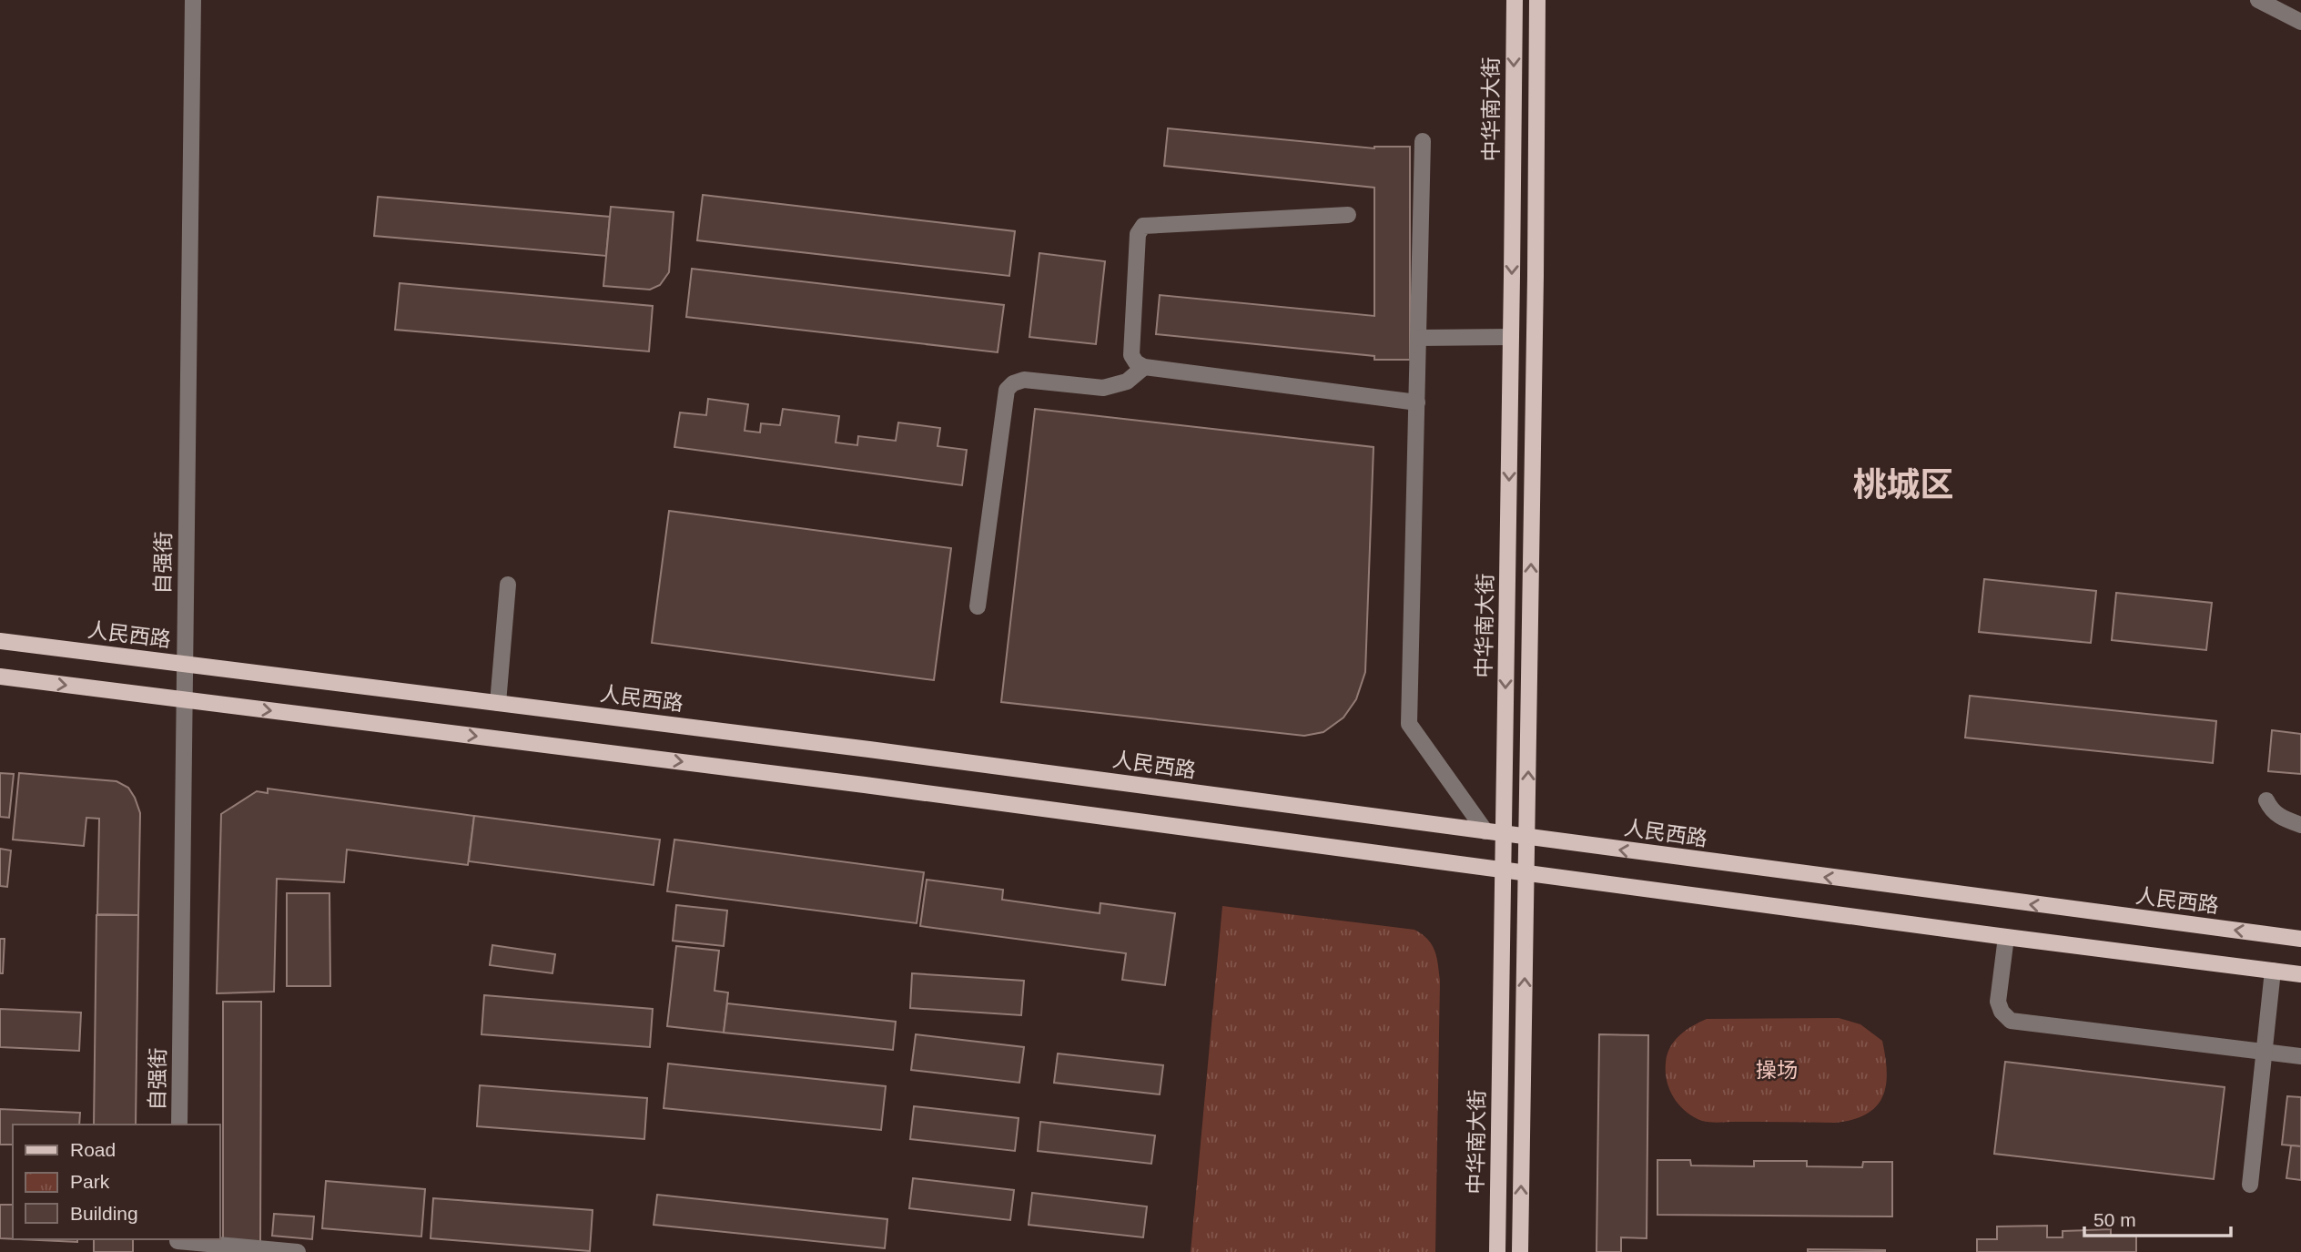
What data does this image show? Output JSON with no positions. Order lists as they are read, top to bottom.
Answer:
{
  "streets": {
    "main road": ["中华南大街", "人民西路"],
    "street": ["自强街"]
  },
  "crossings": [
    ["中华南大街", "人民西路"],
    ["自强街", "人民西路"]
  ],
  "districts": ["桃城区"],
  "parks": ["操场"],
  "legend": ["Road", "Park", "Building"],
  "scale_bar": "50 m"
}
